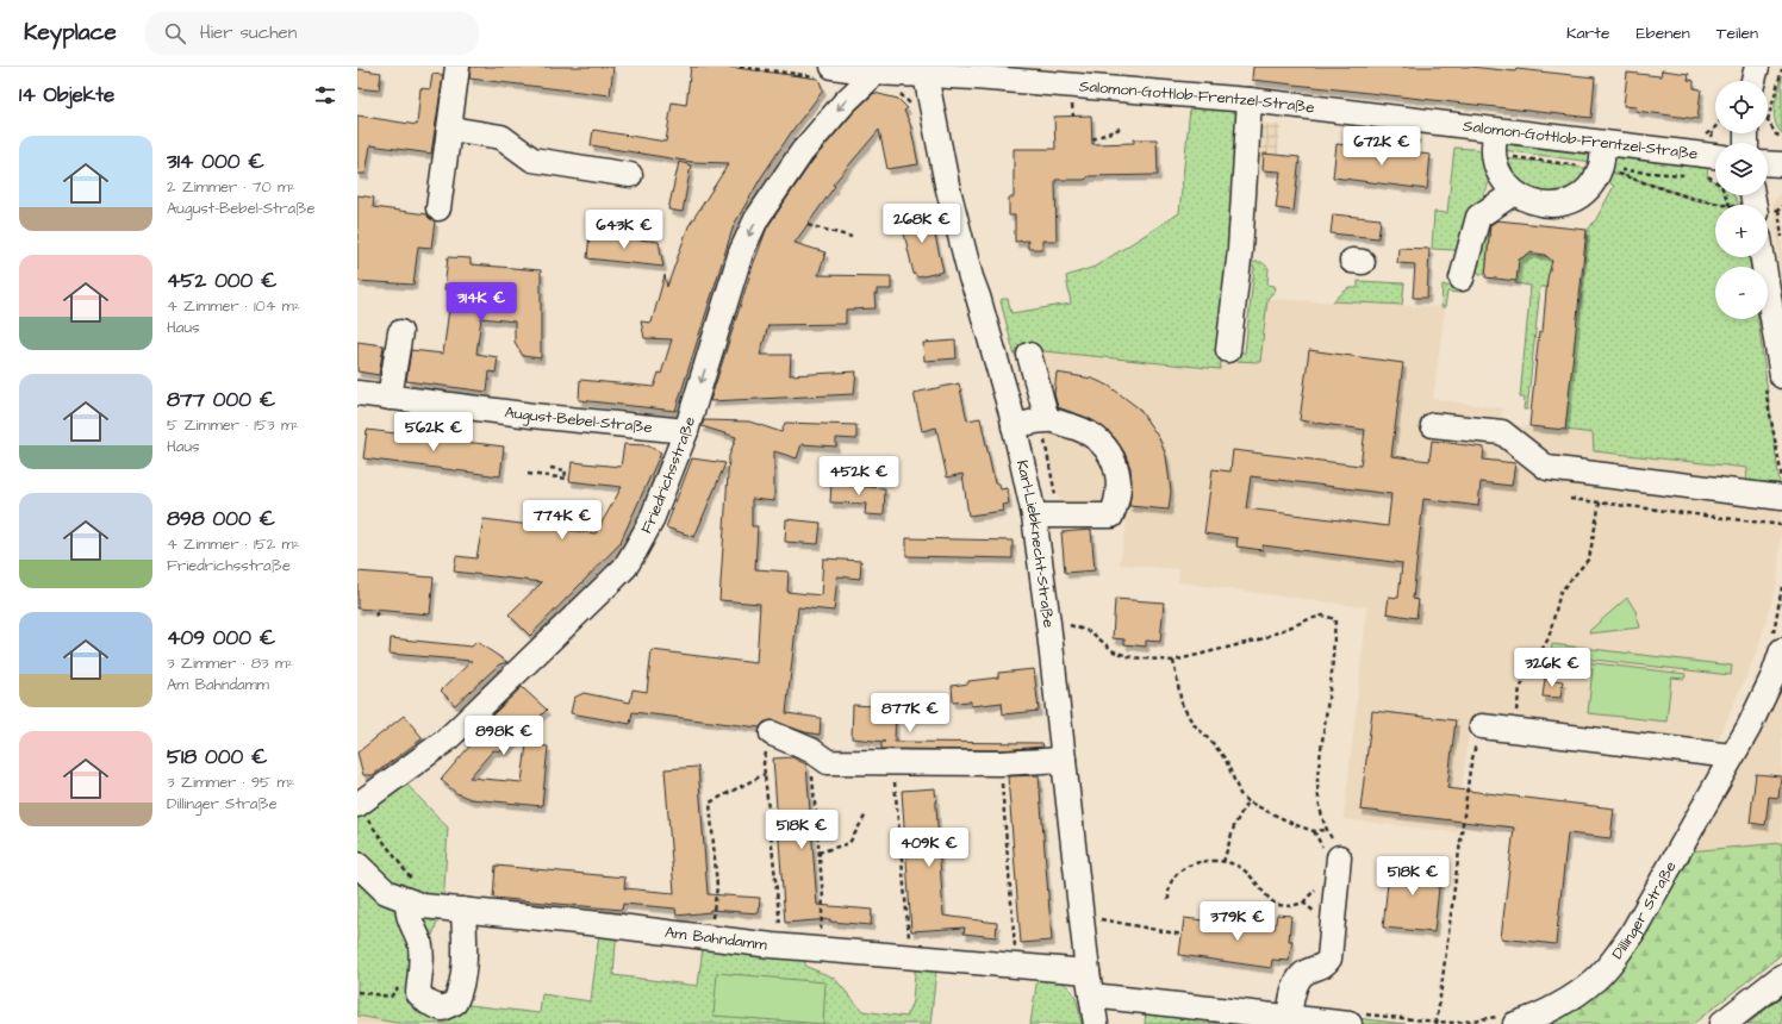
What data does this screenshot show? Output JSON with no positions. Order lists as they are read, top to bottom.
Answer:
{
  "streets": {
    "street": [
      "Salomon-Gottlob-Frentzel-Straße",
      "August-Bebel-Straße",
      "Friedrichsstraße",
      "Karl-Liebknecht-Straße",
      "Dillinger Straße",
      "Am Bahndamm"
    ]
  },
  "crossings": [
    ["Salomon-Gottlob-Frentzel-Straße", "Friedrichsstraße"],
    ["Salomon-Gottlob-Frentzel-Straße", "Karl-Liebknecht-Straße"],
    ["August-Bebel-Straße", "Friedrichsstraße"],
    ["Karl-Liebknecht-Straße", "Am Bahndamm"]
  ],
  "one_way": ["Friedrichsstraße"],
  "page": {
    "header": "Keyplace",
    "search": "Hier suchen",
    "nav": ["Karte", "Ebenen", "Teilen"],
    "heading": "14 Objekte",
    "map_buttons": ["+", "−"],
    "list": [
      {
        "name": "314 000 €",
        "note": "2 Zimmer · 70 m² · August-Bebel-Straße"
      },
      {
        "name": "452 000 €",
        "note": "4 Zimmer · 104 m² · Haus"
      },
      {
        "name": "877 000 €",
        "note": "5 Zimmer · 153 m² · Haus"
      },
      {
        "name": "898 000 €",
        "note": "4 Zimmer · 152 m² · Friedrichsstraße"
      },
      {
        "name": "409 000 €",
        "note": "3 Zimmer · 83 m² · Am Bahndamm"
      },
      {
        "name": "518 000 €",
        "note": "3 Zimmer · 95 m² · Dillinger Straße"
      }
    ],
    "price": [
      "672K €",
      "268K €",
      "643K €",
      "314K €",
      "562K €",
      "452K €",
      "774K €",
      "326K €",
      "877K €",
      "898K €",
      "518K €",
      "409K €",
      "518K €",
      "379K €"
    ]
  }
}
